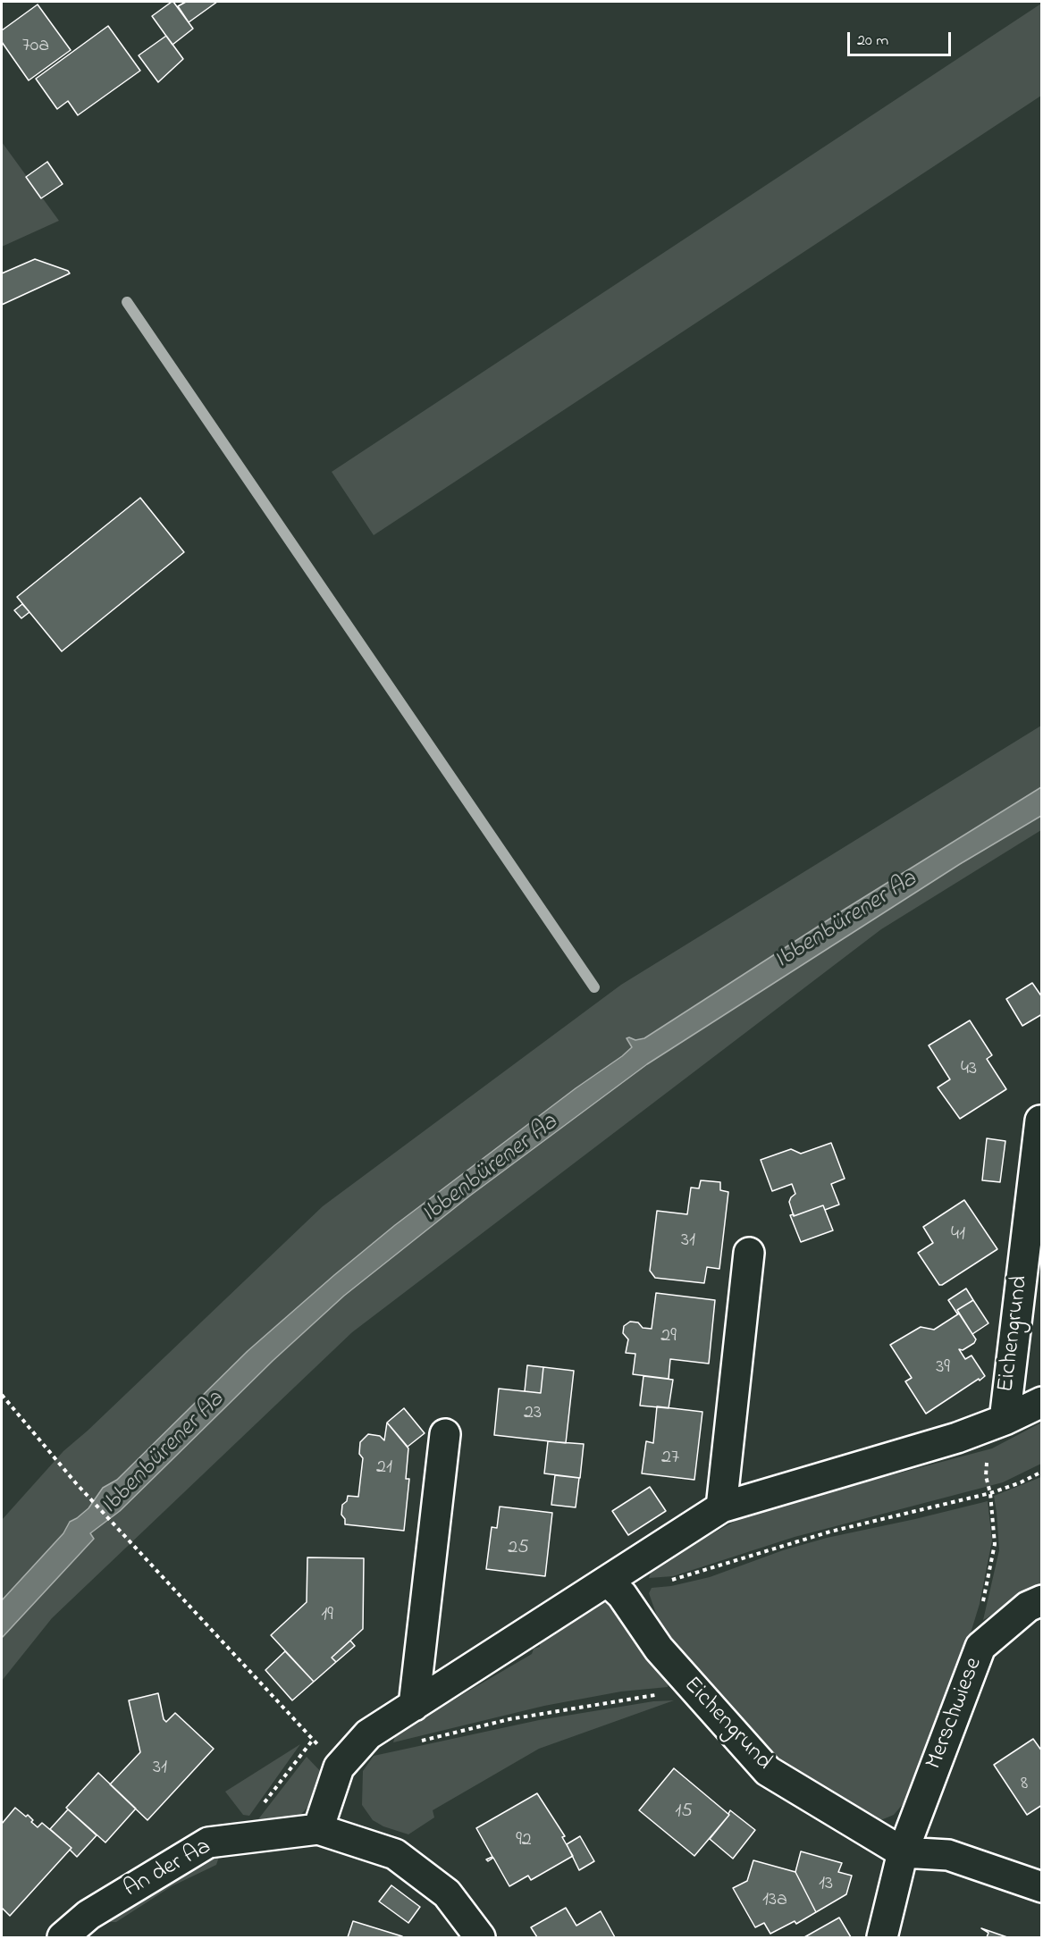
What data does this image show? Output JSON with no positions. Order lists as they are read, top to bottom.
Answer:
{
  "streets": {
    "street": ["Eichengrund", "Merschwiese", "An der Aa"]
  },
  "crossings": [
    ["Eichengrund", "Merschwiese"],
    ["Eichengrund", "An der Aa"]
  ],
  "water": ["Ibbenbürener Aa"],
  "house_numbers": [
    "70a",
    "43",
    "41",
    "31",
    "29",
    "39",
    "23",
    "27",
    "21",
    "25",
    "19",
    "31",
    "8",
    "15",
    "92",
    "13",
    "13a"
  ],
  "scale_bar": "20 m"
}
